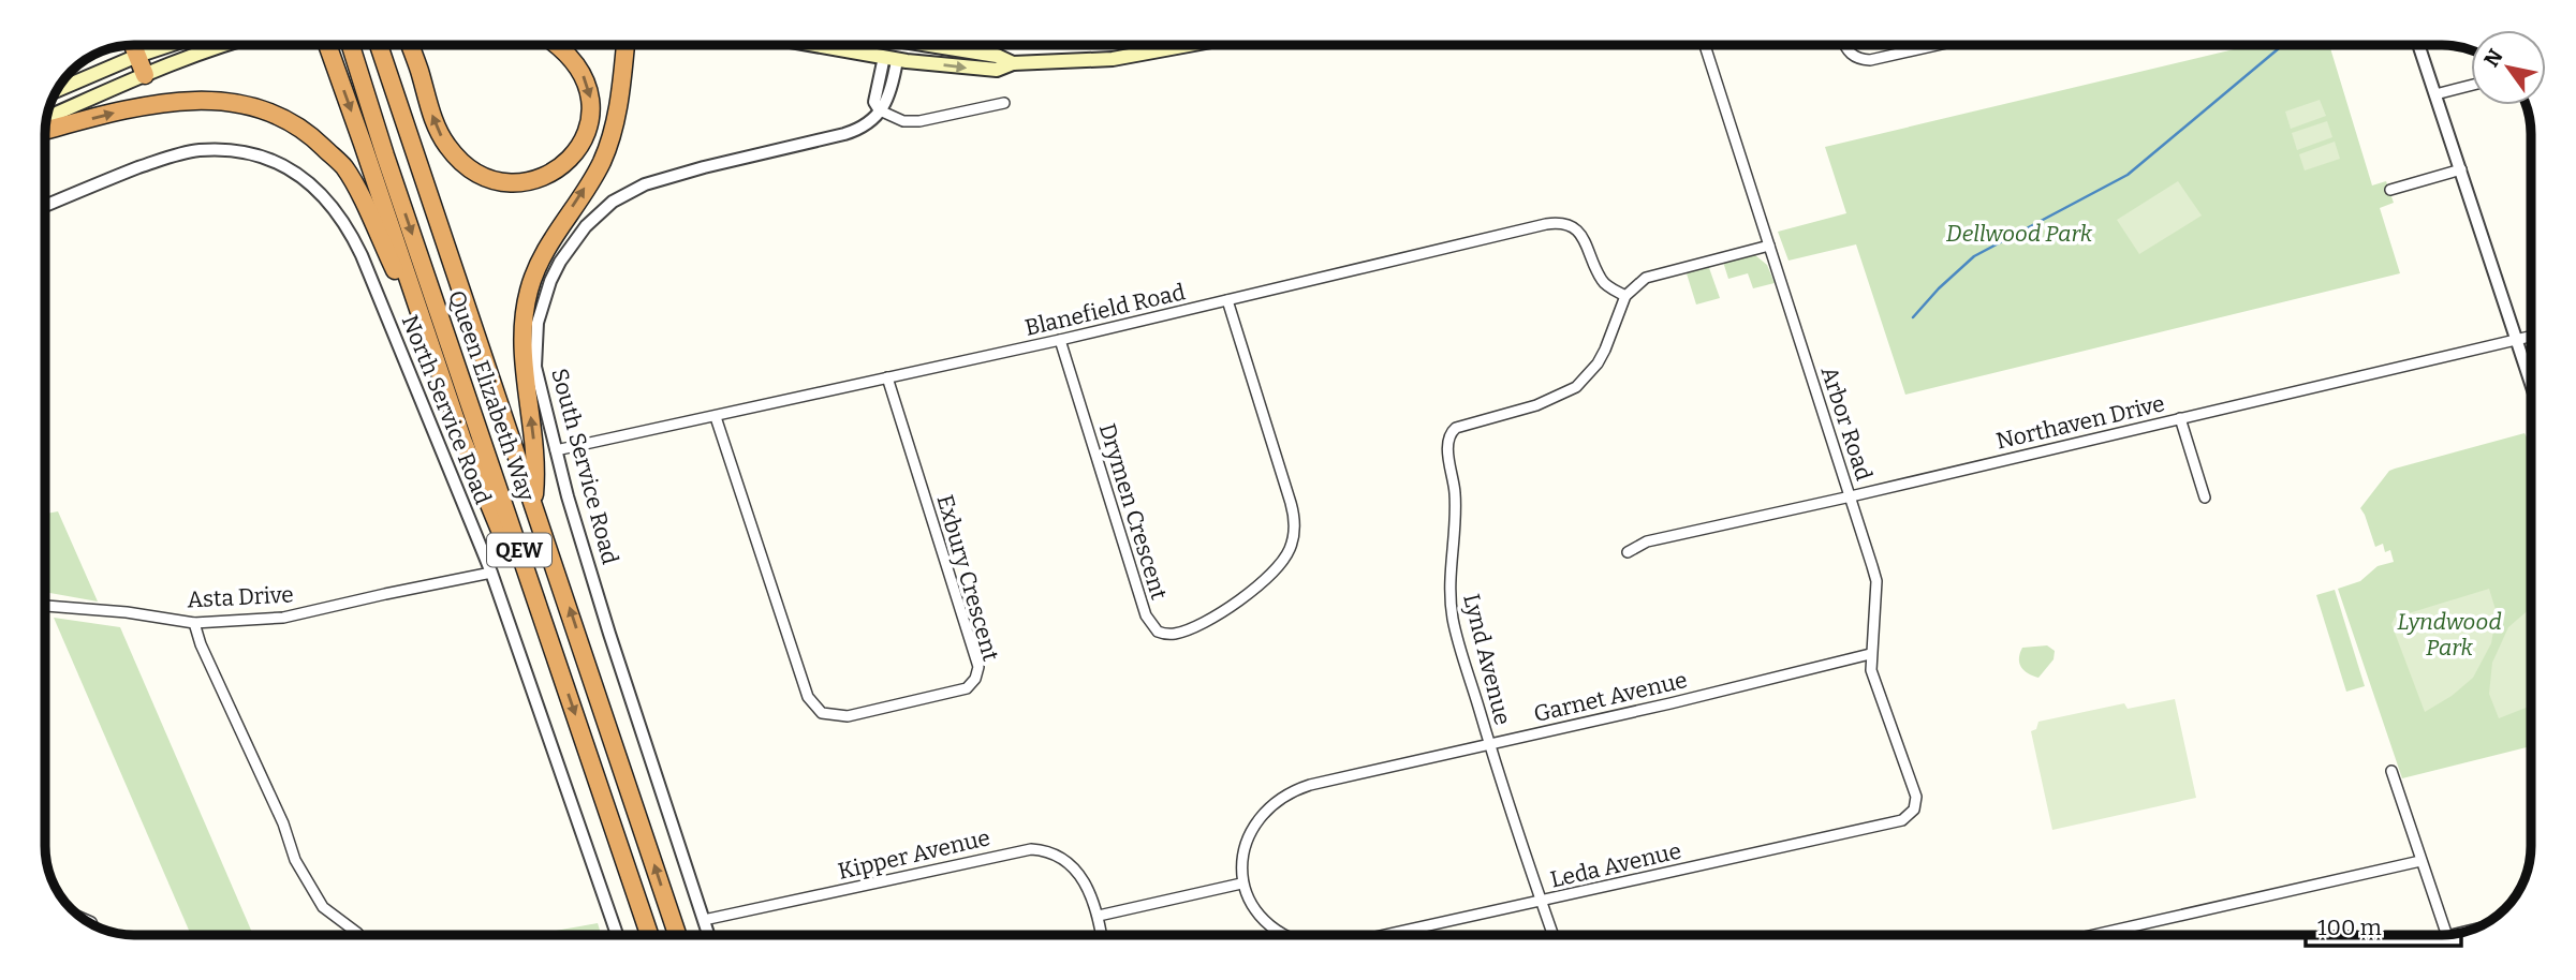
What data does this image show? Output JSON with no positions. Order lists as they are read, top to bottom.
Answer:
{
  "streets": {
    "highway": ["Queen Elizabeth Way", "QEW"],
    "street": [
      "Blanefield Road",
      "North Service Road",
      "Northaven Drive",
      "Arbor Road",
      "South Service Road",
      "Drymen Crescent",
      "Exbury Crescent",
      "Asta Drive",
      "Lynd Avenue",
      "Garnet Avenue",
      "Kipper Avenue",
      "Leda Avenue"
    ]
  },
  "crossings": [
    ["Blanefield Road", "South Service Road"],
    ["Blanefield Road", "Drymen Crescent"],
    ["Blanefield Road", "Exbury Crescent"],
    ["Blanefield Road", "Lynd Avenue"],
    ["North Service Road", "Asta Drive"],
    ["Northaven Drive", "Arbor Road"],
    ["Arbor Road", "Garnet Avenue"],
    ["Arbor Road", "Leda Avenue"],
    ["South Service Road", "Kipper Avenue"],
    ["Lynd Avenue", "Garnet Avenue"],
    ["Lynd Avenue", "Leda Avenue"]
  ],
  "parks": ["Dellwood Park", "Lyndwood Park"],
  "scale_bar": "100 m",
  "north": "top left"
}
